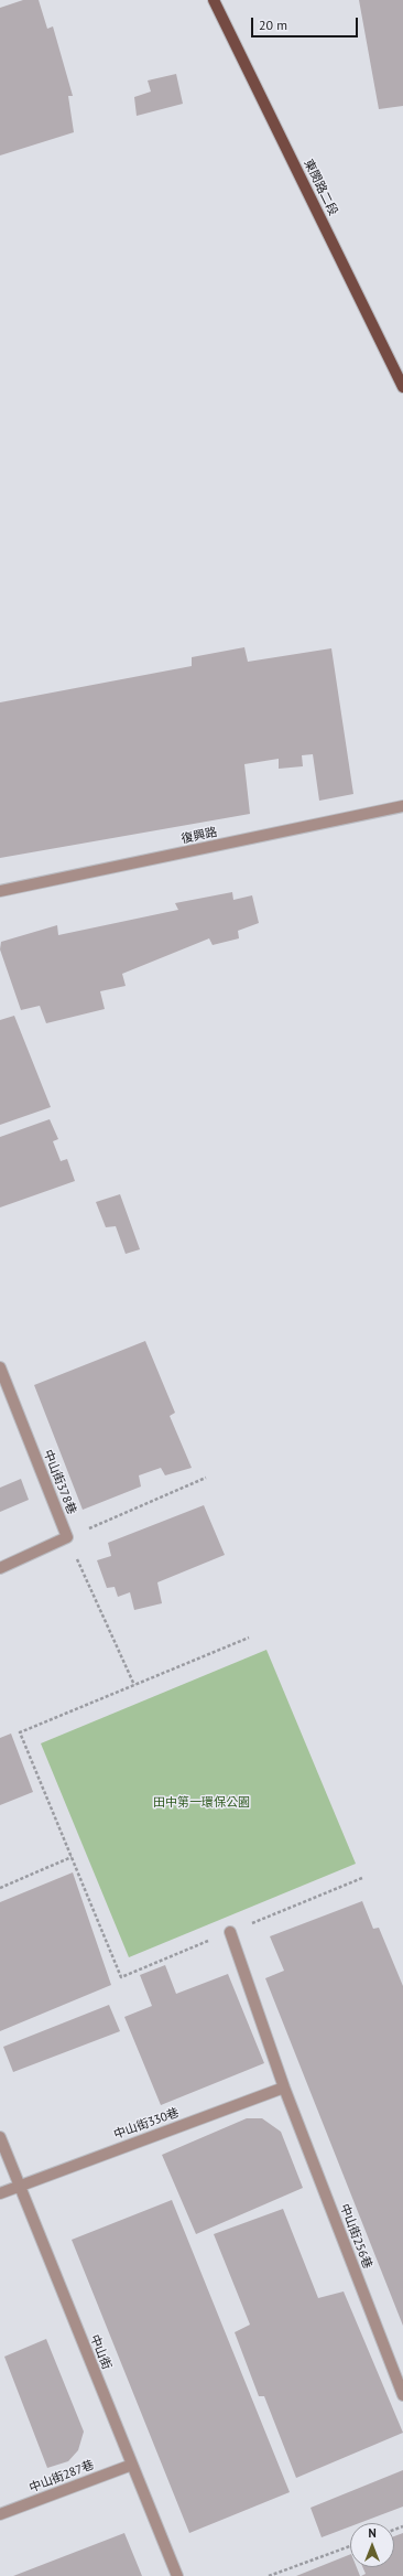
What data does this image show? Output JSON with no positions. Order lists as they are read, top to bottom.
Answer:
{
  "streets": {
    "main road": ["東閔路二段"],
    "street": [
      "復興路",
      "中山街378巷",
      "中山街330巷",
      "中山街256巷",
      "中山街",
      "中山街287巷"
    ]
  },
  "crossings": [
    ["中山街330巷", "中山街256巷"],
    ["中山街330巷", "中山街"],
    ["中山街", "中山街287巷"]
  ],
  "parks": ["田中第一環保公園"],
  "scale_bar": "20 m",
  "north": "top"
}
